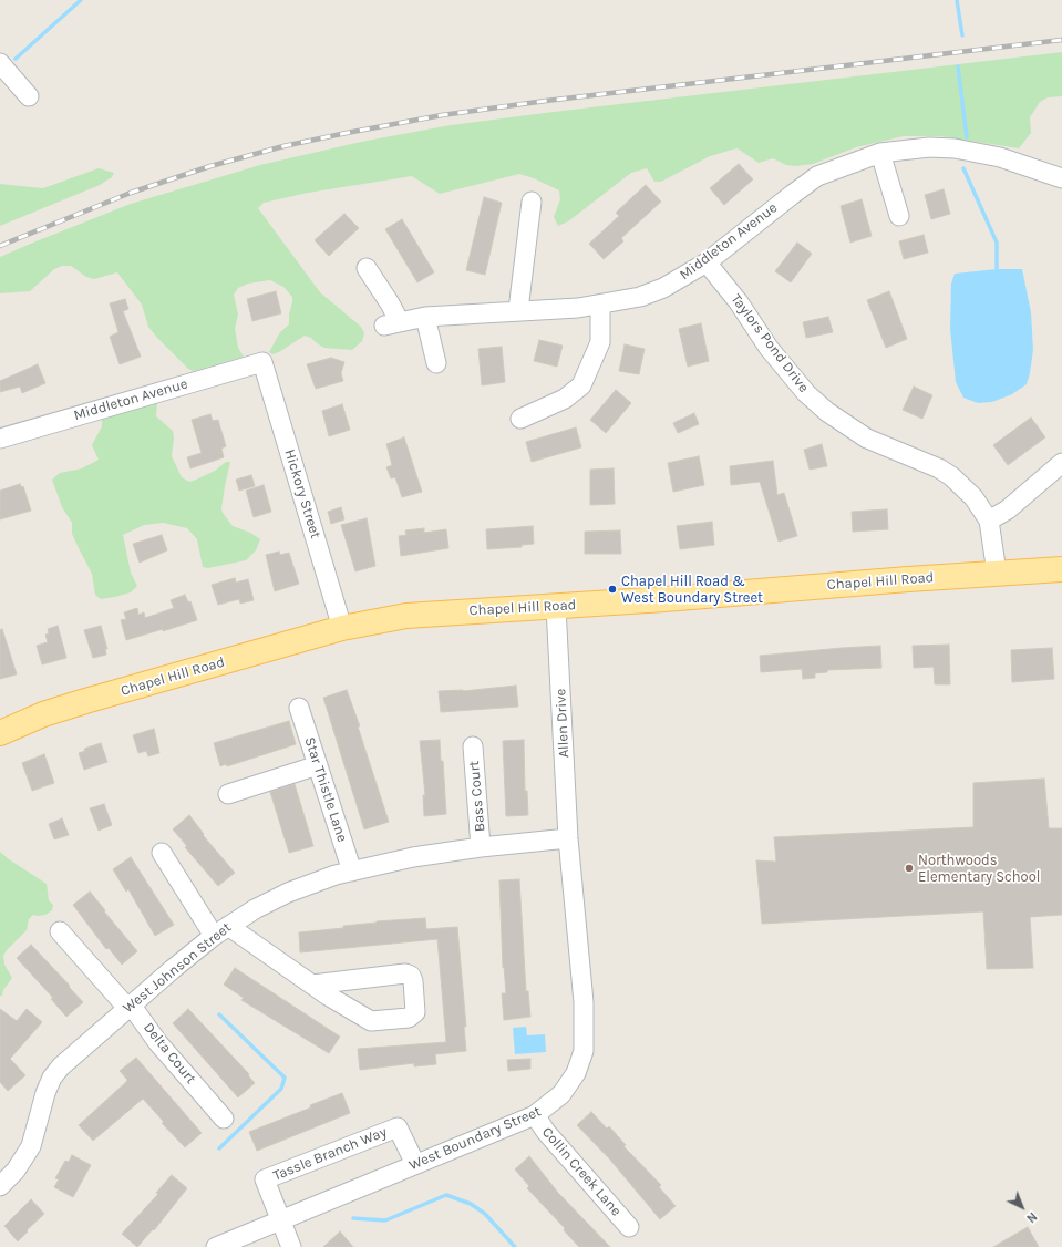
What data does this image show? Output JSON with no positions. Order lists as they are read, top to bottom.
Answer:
{
  "streets": {
    "main road": ["Chapel Hill Road"],
    "street": [
      "Middleton Avenue",
      "Taylors Pond Drive",
      "Hickory Street",
      "Allen Drive",
      "Star Thistle Lane",
      "Bass Court",
      "West Johnson Street",
      "Delta Court",
      "West Boundary Street",
      "Tassle Branch Way",
      "Collin Creek Lane"
    ]
  },
  "crossings": [
    ["Middleton Avenue", "Taylors Pond Drive"],
    ["Middleton Avenue", "Hickory Street"],
    ["Taylors Pond Drive", "Chapel Hill Road"],
    ["Hickory Street", "Chapel Hill Road"],
    ["Chapel Hill Road", "Allen Drive"],
    ["Allen Drive", "West Johnson Street"],
    ["Allen Drive", "West Boundary Street"],
    ["Star Thistle Lane", "West Johnson Street"],
    ["Bass Court", "West Johnson Street"],
    ["West Johnson Street", "Delta Court"],
    ["West Johnson Street", "West Boundary Street"],
    ["West Boundary Street", "Tassle Branch Way"],
    ["West Boundary Street", "Collin Creek Lane"]
  ],
  "places": ["Chapel Hill Road & West Boundary Street", "Northwoods Elementary School"],
  "north": "bottom right"
}
